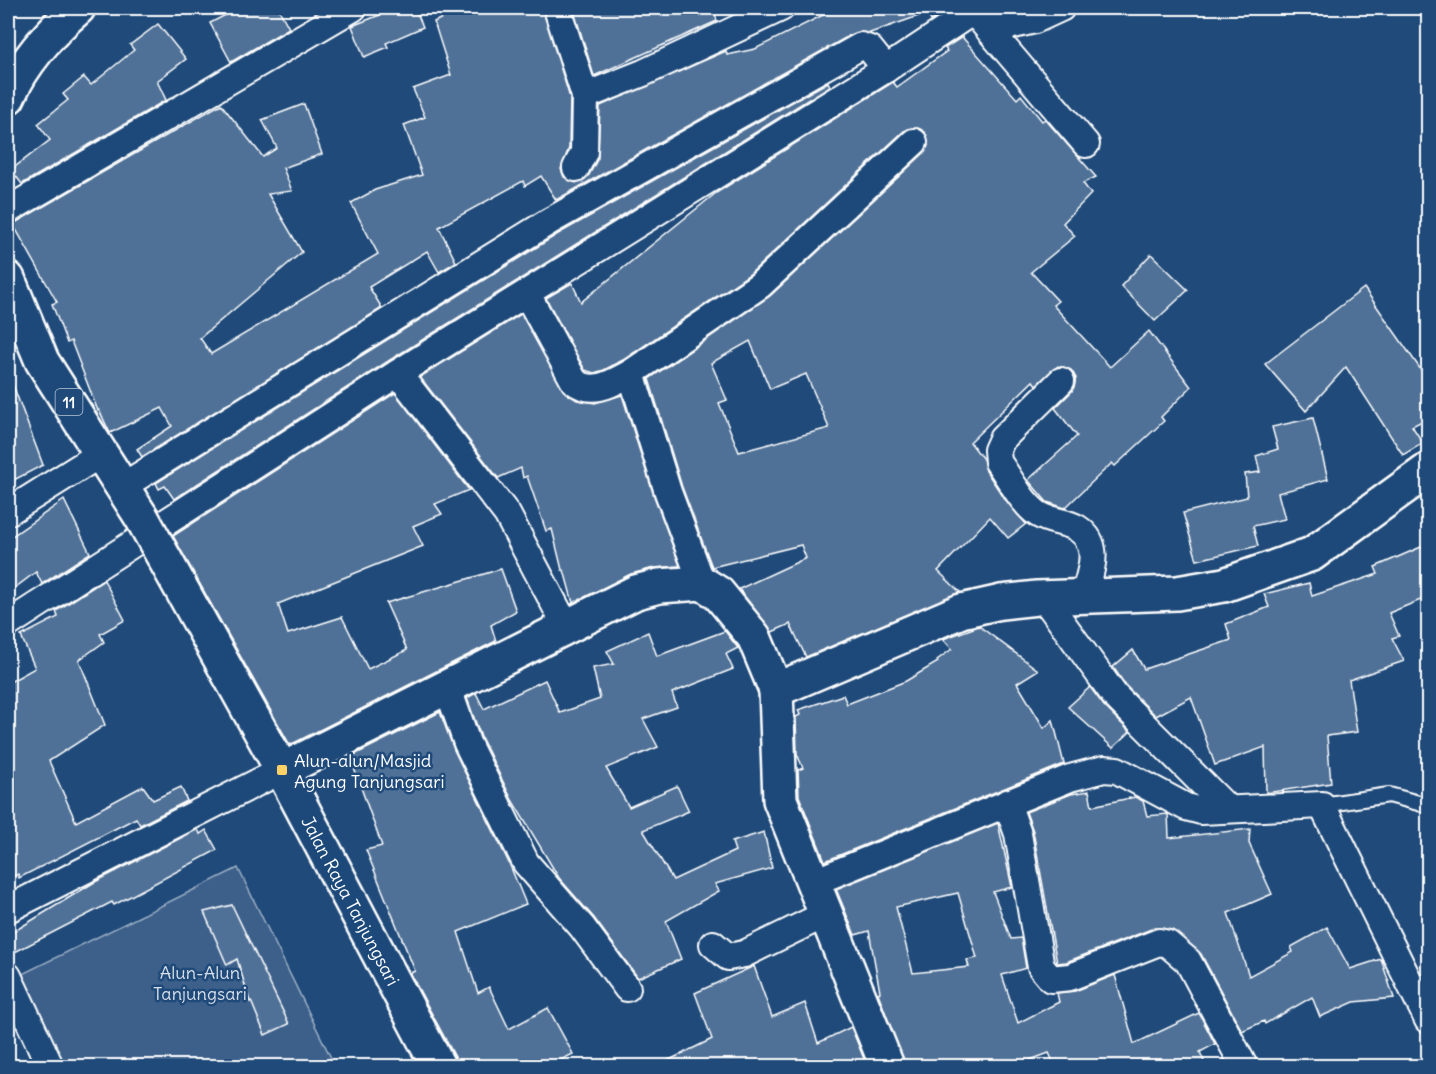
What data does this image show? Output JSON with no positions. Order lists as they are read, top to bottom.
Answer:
{
  "streets": {
    "main road": ["11", "Jalan Raya Tanjungsari"]
  },
  "crossings": [
    ["11", "Jalan Raya Tanjungsari"]
  ],
  "parks": ["Alun-Alun Tanjungsari"],
  "places": {
    "transit": ["Alun-alun/Masjid Agung Tanjungsari"]
  }
}
